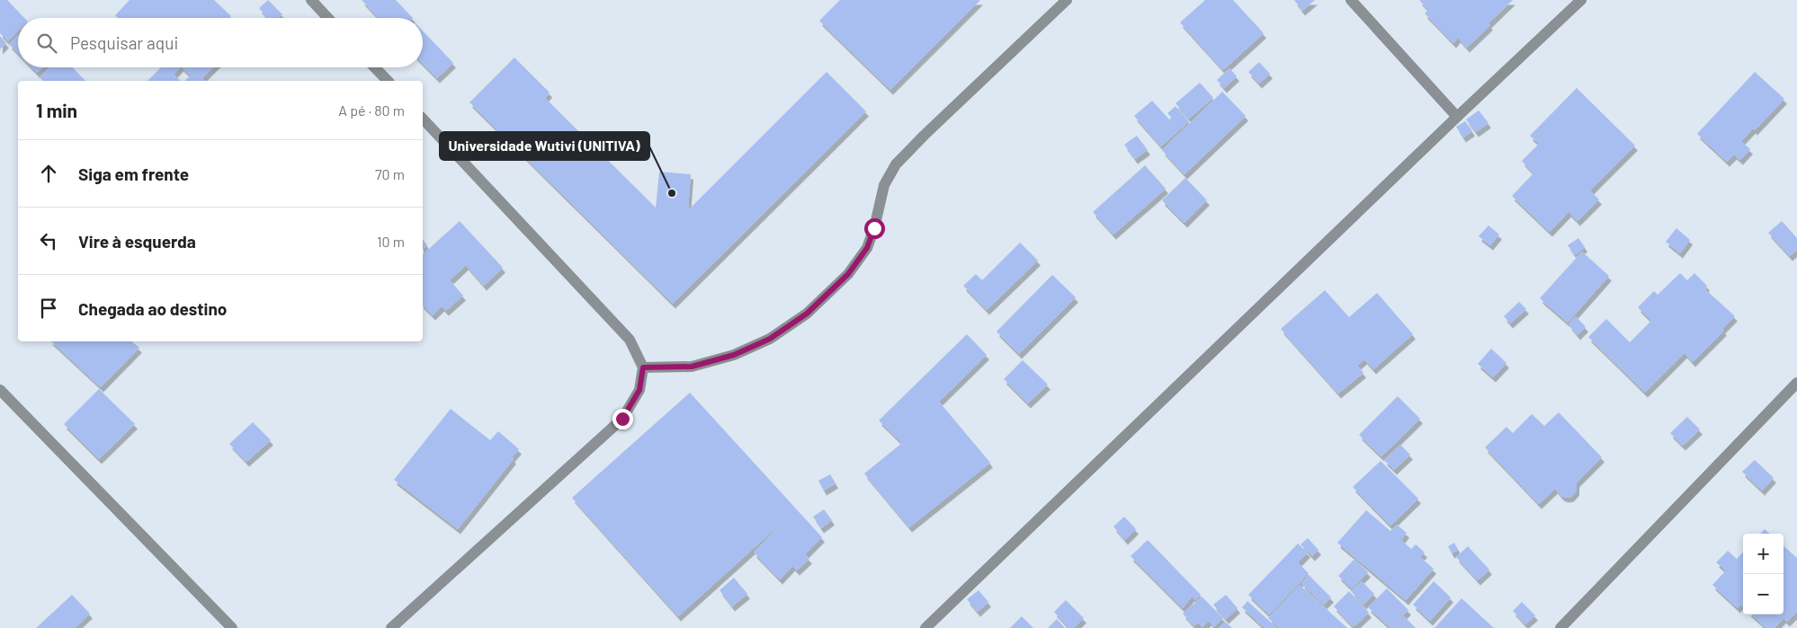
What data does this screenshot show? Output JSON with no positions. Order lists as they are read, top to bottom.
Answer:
{
  "places": ["Universidade Wutivi (UNITIVA)"],
  "page": {
    "search": "Pesquisar aqui",
    "heading": ["1 min", "A pé · 80 m"],
    "list": [
      ["Siga em frente", "70 m"],
      ["Vire à esquerda", "10 m"],
      "Chegada ao destino"
    ],
    "map_buttons": ["+", "−"]
  }
}
